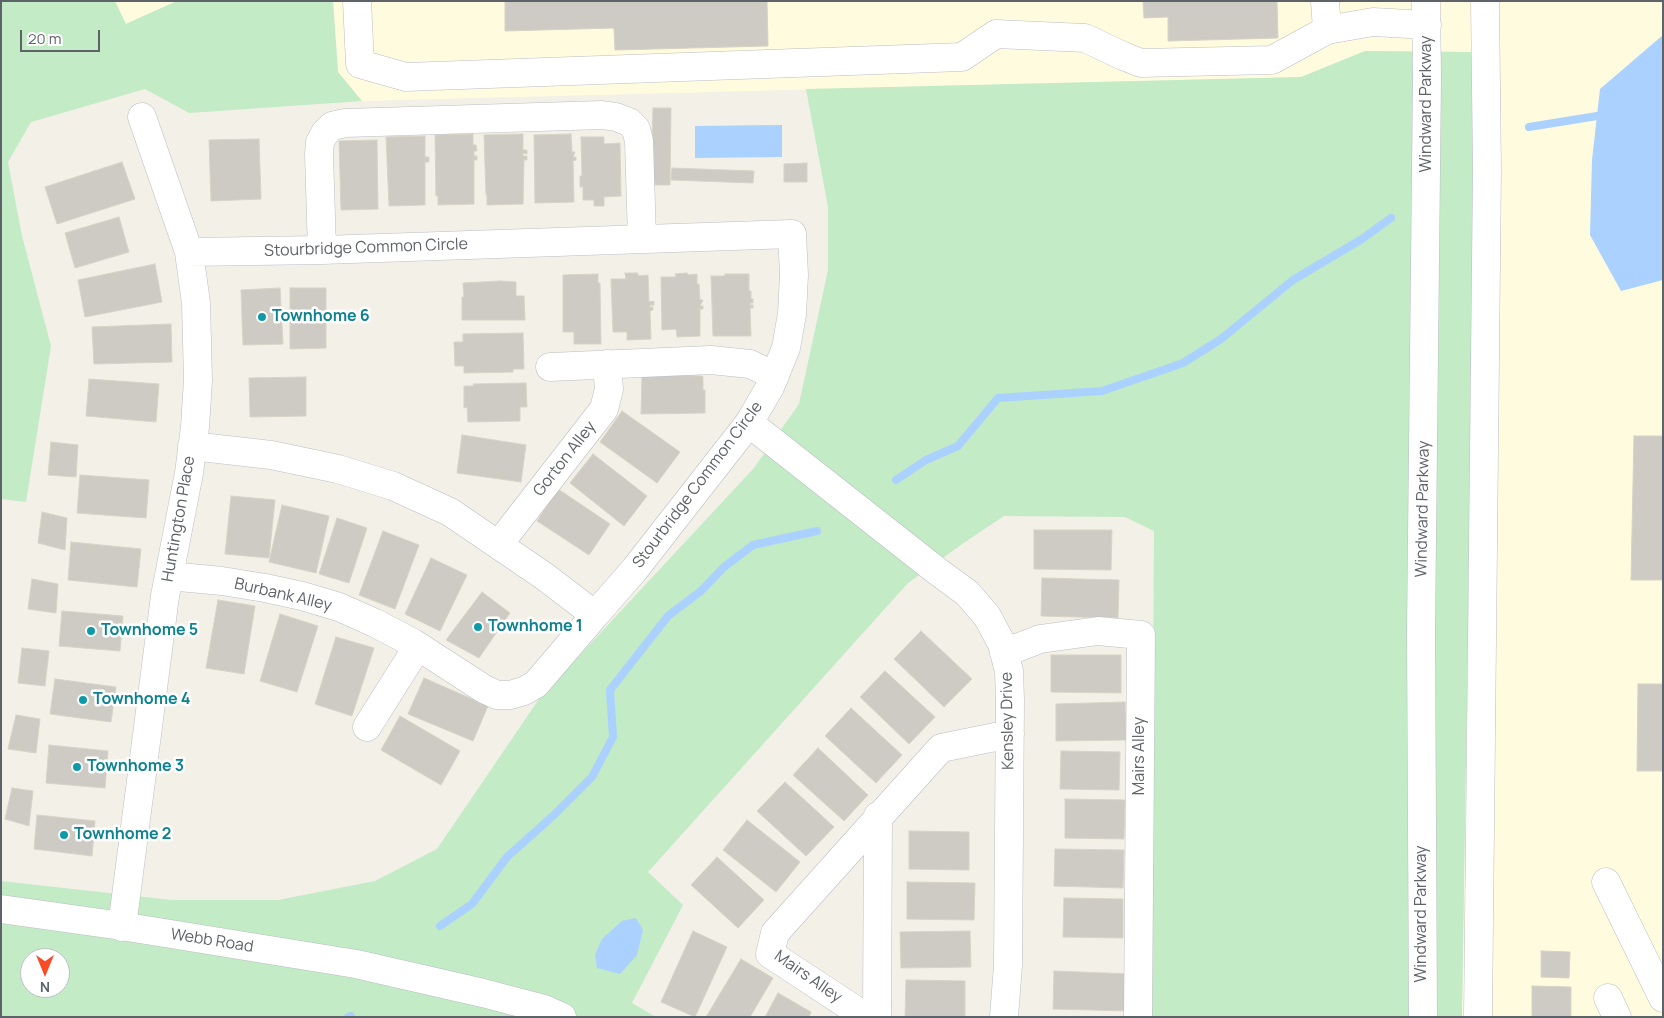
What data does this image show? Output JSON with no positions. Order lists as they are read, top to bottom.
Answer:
{
  "streets": {
    "street": [
      "Windward Parkway",
      "Stourbridge Common Circle",
      "Gorton Alley",
      "Huntington Place",
      "Burbank Alley",
      "Kensley Drive",
      "Mairs Alley",
      "Webb Road"
    ]
  },
  "crossings": [
    ["Stourbridge Common Circle", "Huntington Place"],
    ["Stourbridge Common Circle", "Burbank Alley"],
    ["Stourbridge Common Circle", "Kensley Drive"],
    ["Huntington Place", "Burbank Alley"],
    ["Huntington Place", "Webb Road"],
    ["Kensley Drive", "Mairs Alley"]
  ],
  "places": [
    "Townhome 6",
    "Townhome 1",
    "Townhome 5",
    "Townhome 4",
    "Townhome 3",
    "Townhome 2"
  ],
  "scale_bar": "20 m",
  "north": "bottom"
}
